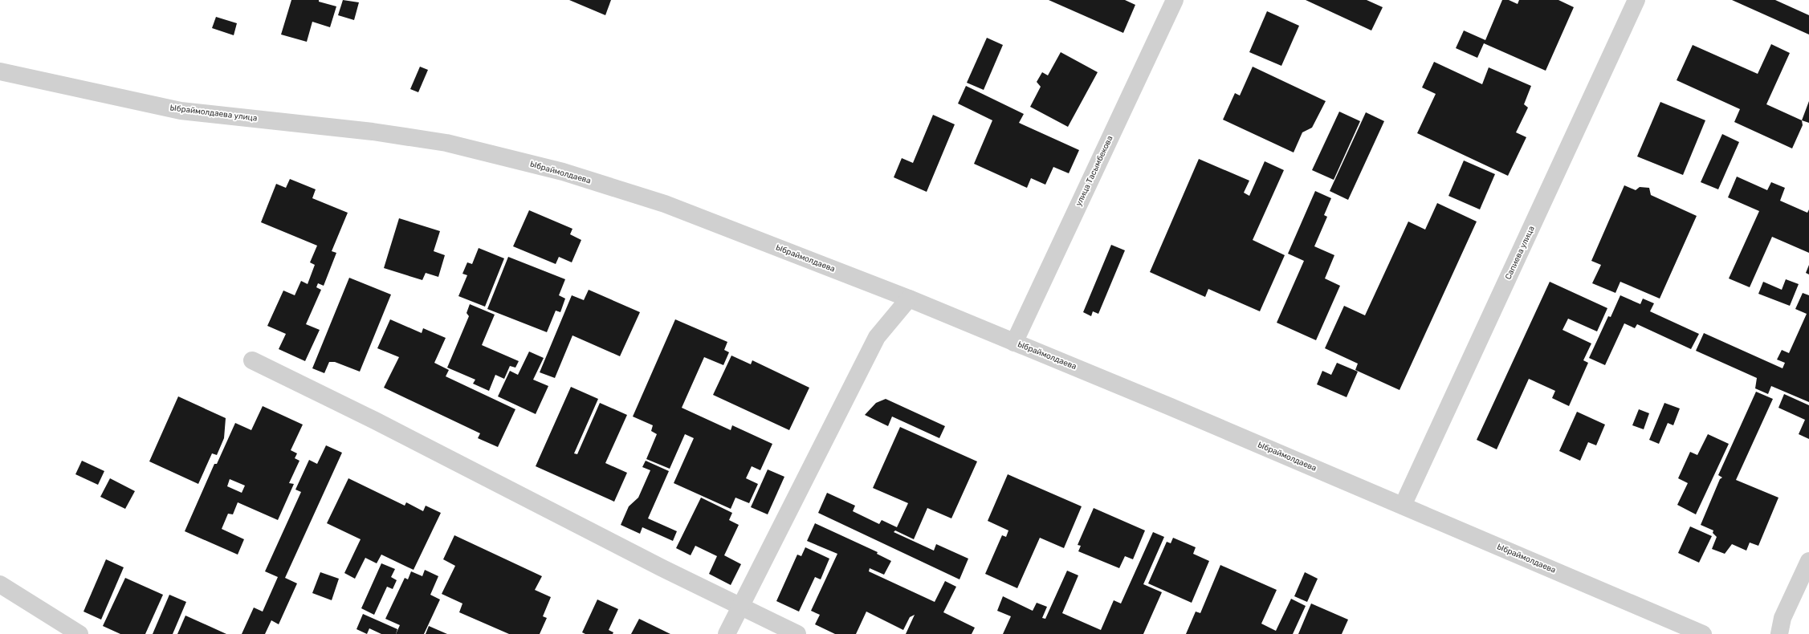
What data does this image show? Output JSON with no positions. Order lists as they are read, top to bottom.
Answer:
{
  "streets": {
    "street": [
      "Ыбраймолдаева улица",
      "улица Тасымбекова",
      "Ыбраймолдаева",
      "Сапиева улица"
    ]
  },
  "crossings": [
    ["Ыбраймолдаева улица", "Ыбраймолдаева"],
    ["улица Тасымбекова", "Ыбраймолдаева"],
    ["Ыбраймолдаева", "Сапиева улица"]
  ]
}
